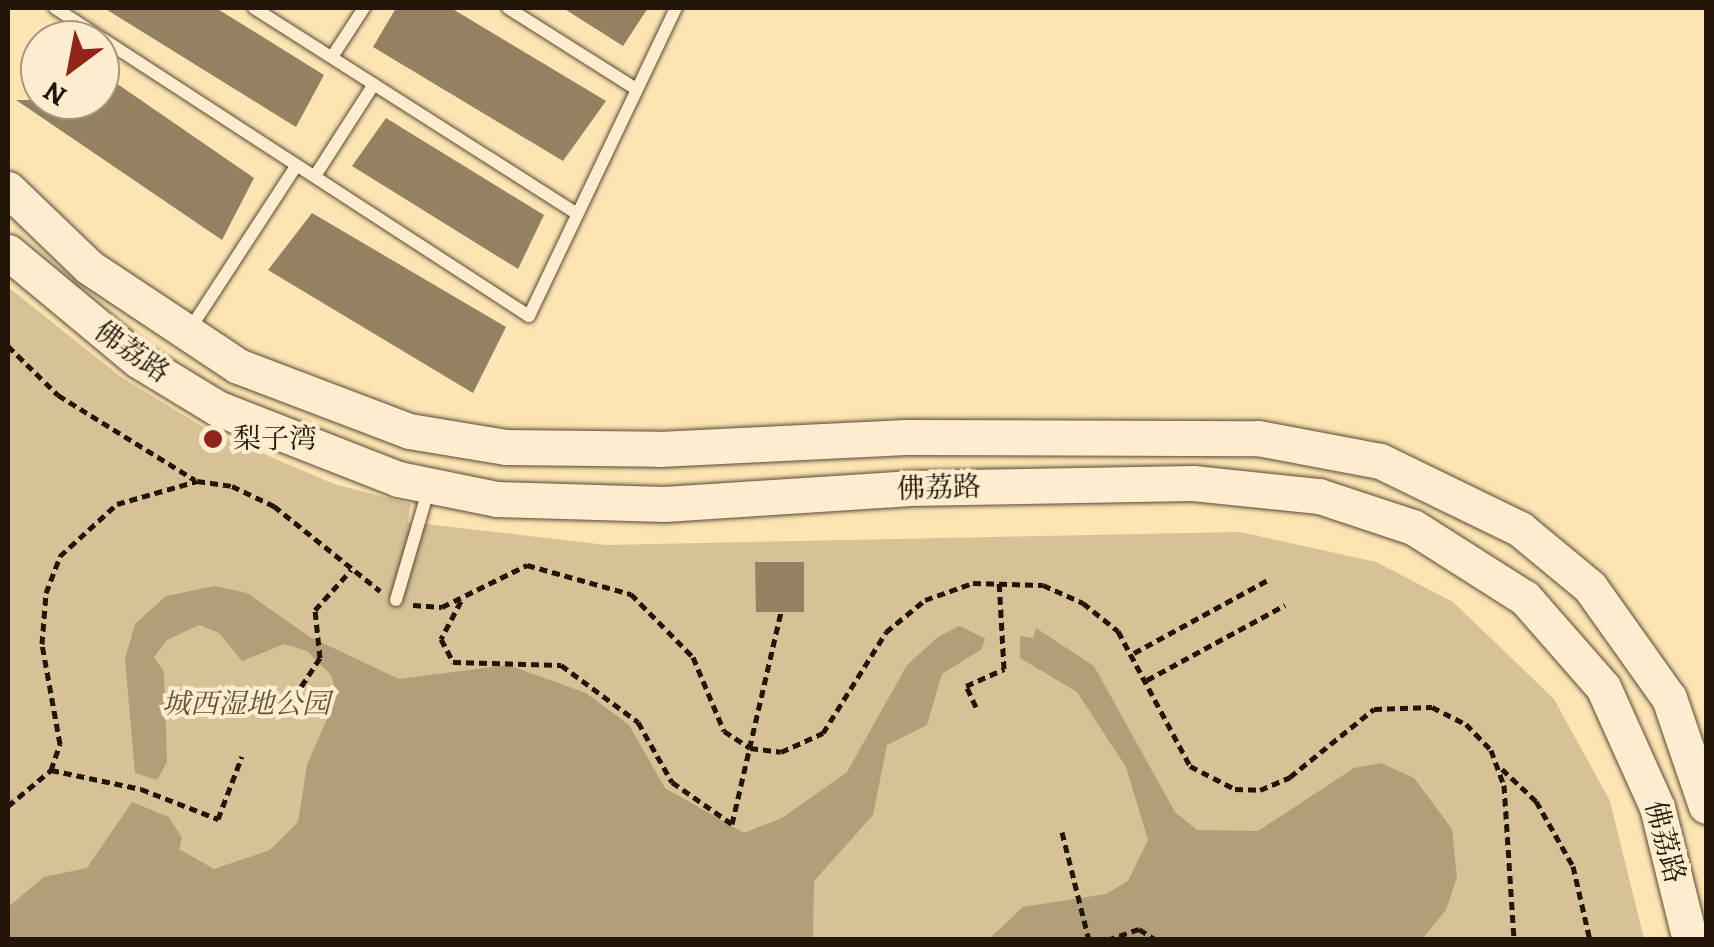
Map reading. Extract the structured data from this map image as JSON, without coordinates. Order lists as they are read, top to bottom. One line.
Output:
{"streets":{"main road":["佛荔路"]},"parks":["城西湿地公园"],"places":["梨子湾"],"north":"bottom left"}
